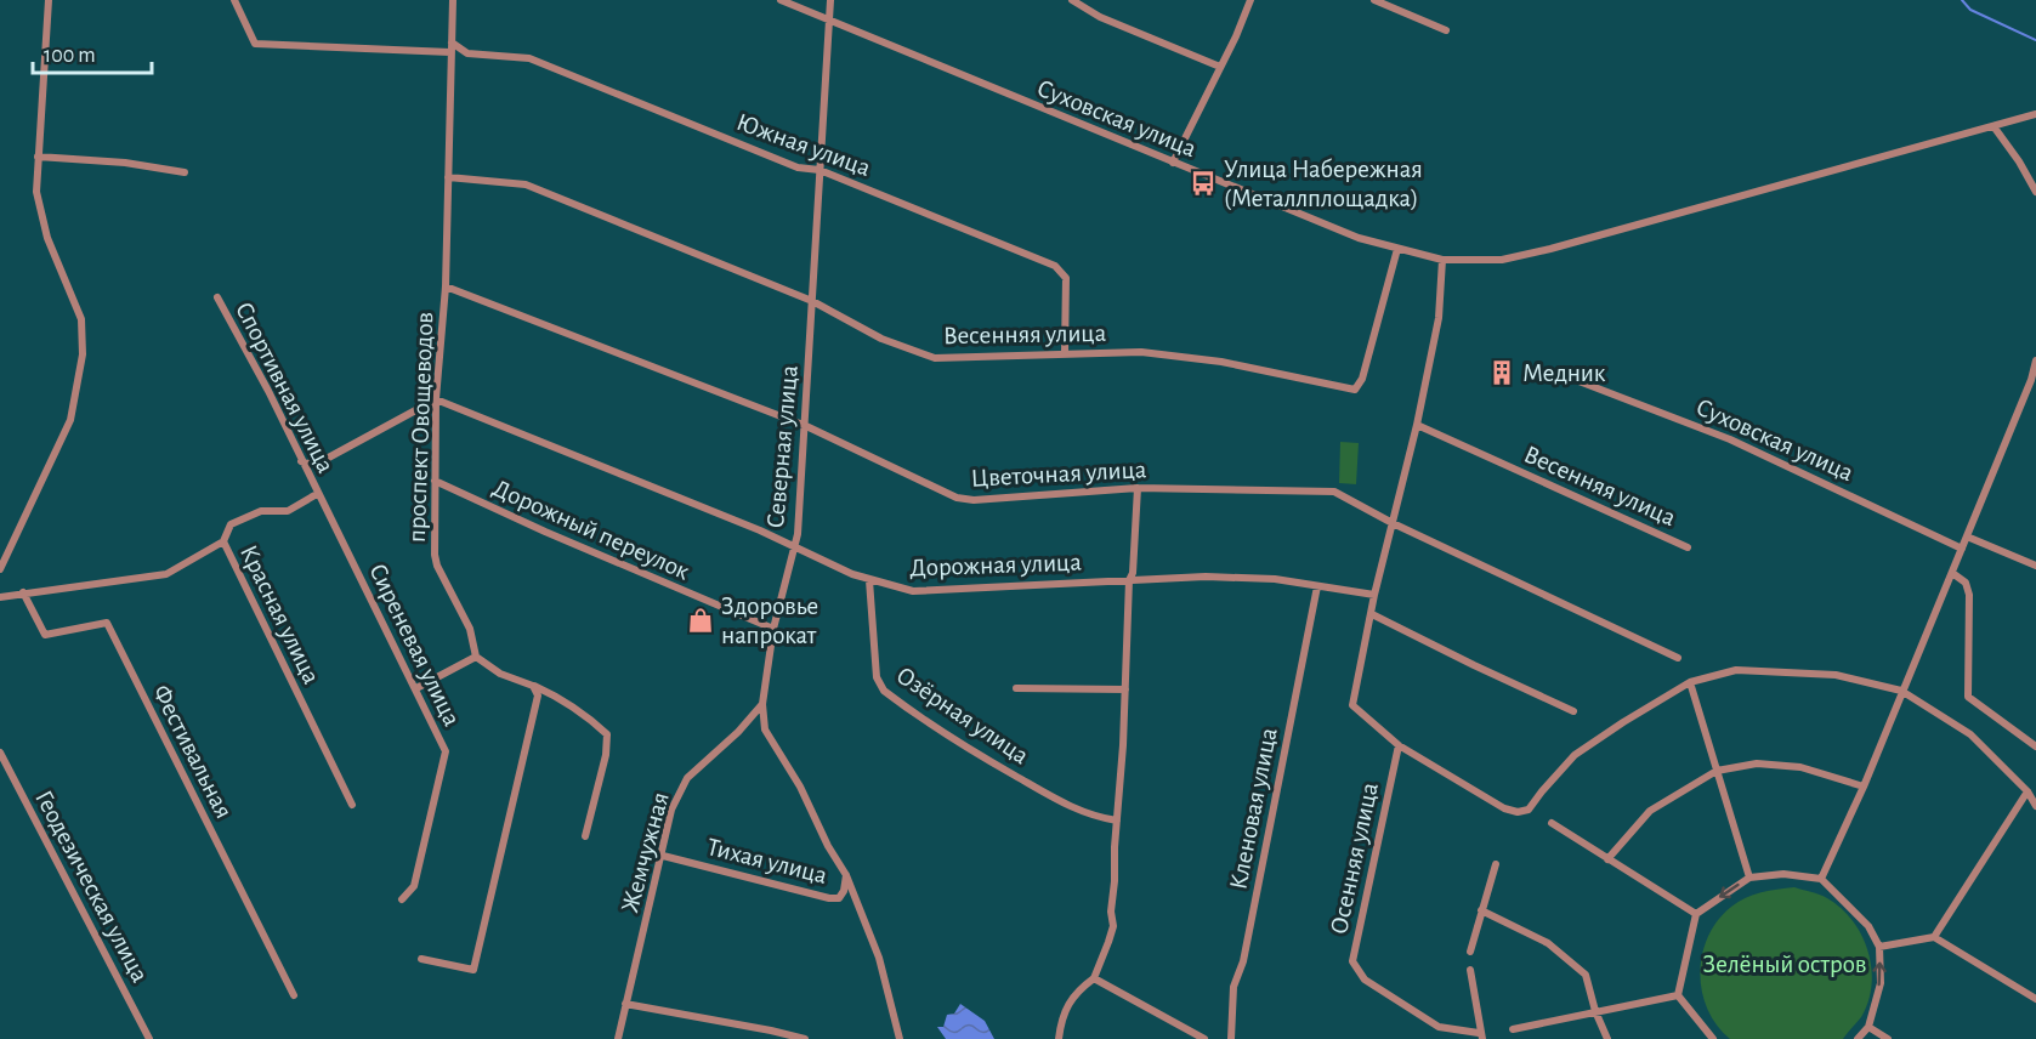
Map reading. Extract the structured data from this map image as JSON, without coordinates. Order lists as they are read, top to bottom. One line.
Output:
{"streets":{"street":["Суховская улица","Южная улица","Весенняя улица","Спортивная улица","проспект Овощеводов","Северная улица","Цветочная улица","Дорожный переулок","Дорожная улица","Красная улица","Сиреневая улица","Озёрная улица","Фестивальная","Кленовая улица","Жемчужная","Осенняя улица","Тихая улица","Геодезическая улица"]},"crossings":[["Суховская улица","Весенняя улица"],["Суховская улица","Северная улица"],["Южная улица","Весенняя улица"],["Южная улица","проспект Овощеводов"],["Южная улица","Северная улица"],["Весенняя улица","проспект Овощеводов"],["Весенняя улица","Северная улица"],["Спортивная улица","Красная улица"],["Спортивная улица","Сиреневая улица"],["проспект Овощеводов","Цветочная улица"],["проспект Овощеводов","Дорожный переулок"],["проспект Овощеводов","Дорожная улица"],["Северная улица","Цветочная улица"],["Северная улица","Дорожный переулок"],["Северная улица","Дорожная улица"],["Северная улица","Жемчужная"],["Северная улица","Тихая улица"],["Дорожная улица","Озёрная улица"],["Дорожная улица","Кленовая улица"],["Красная улица","Сиреневая улица"],["Жемчужная","Тихая улица"]],"parks":["Зелёный остров"],"places":{"bus stop":["Улица Набережная (Металлплощадка)"],"building":["Медник"],"shop":["Здоровье напрокат"]},"scale_bar":"100 m"}
